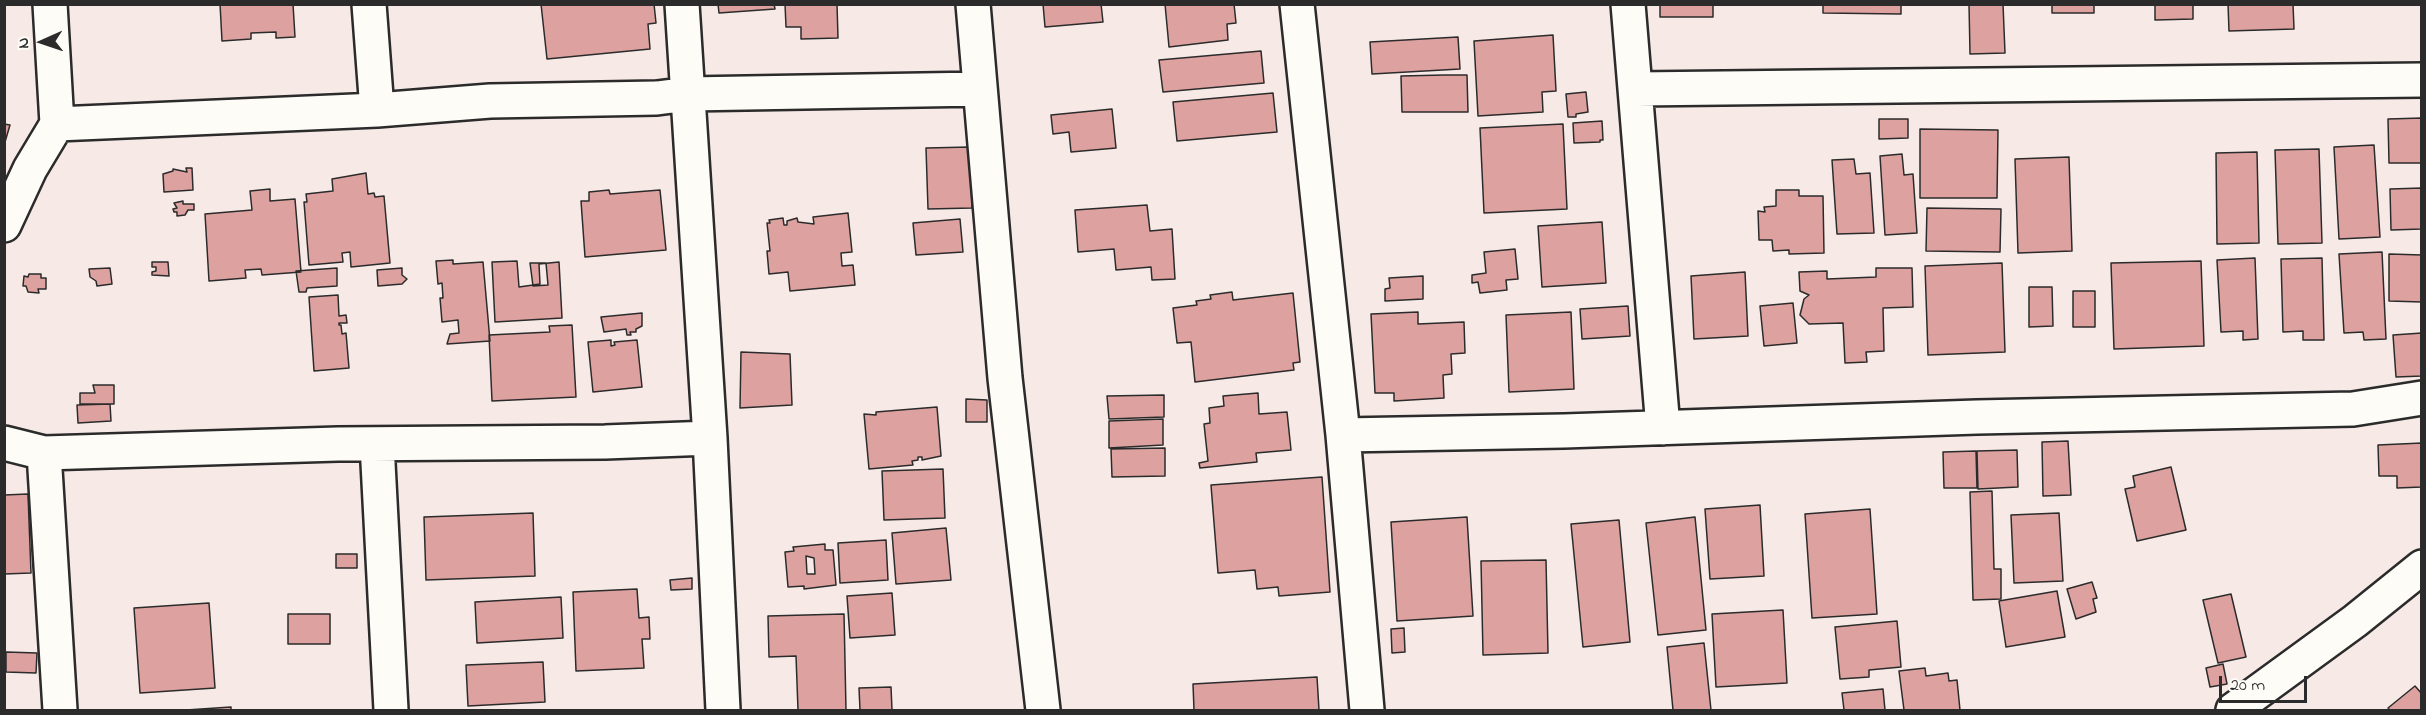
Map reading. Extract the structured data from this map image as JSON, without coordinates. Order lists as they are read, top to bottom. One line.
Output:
{"scale_bar":"20 m","north":"left"}
